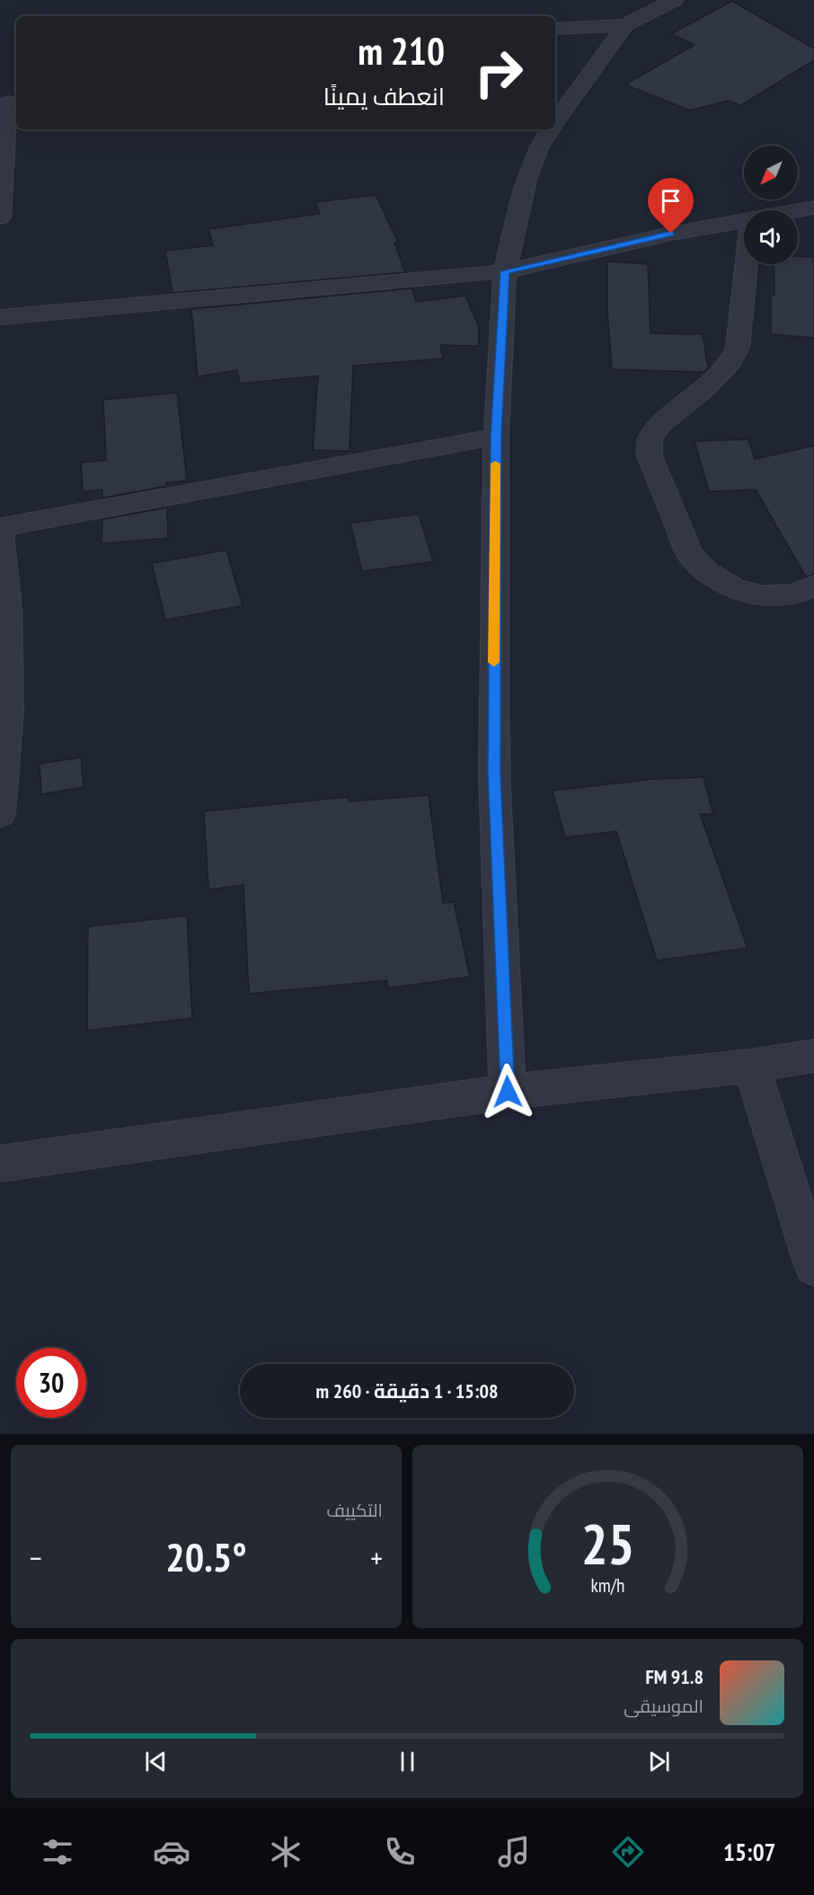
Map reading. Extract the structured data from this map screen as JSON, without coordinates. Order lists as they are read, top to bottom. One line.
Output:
{"north":"bottom left","page":{"turn":["210 m","انعطف يمينًا"],"limit":"30","trip":"15:08 · 1 دقيقة · 260 m","tile":"التكييف","heat":["−","20.5°","+"],"song":["91.8 FM","الموسيقى"],"tabs":"15:07","gauge":["25","km/h"]}}
